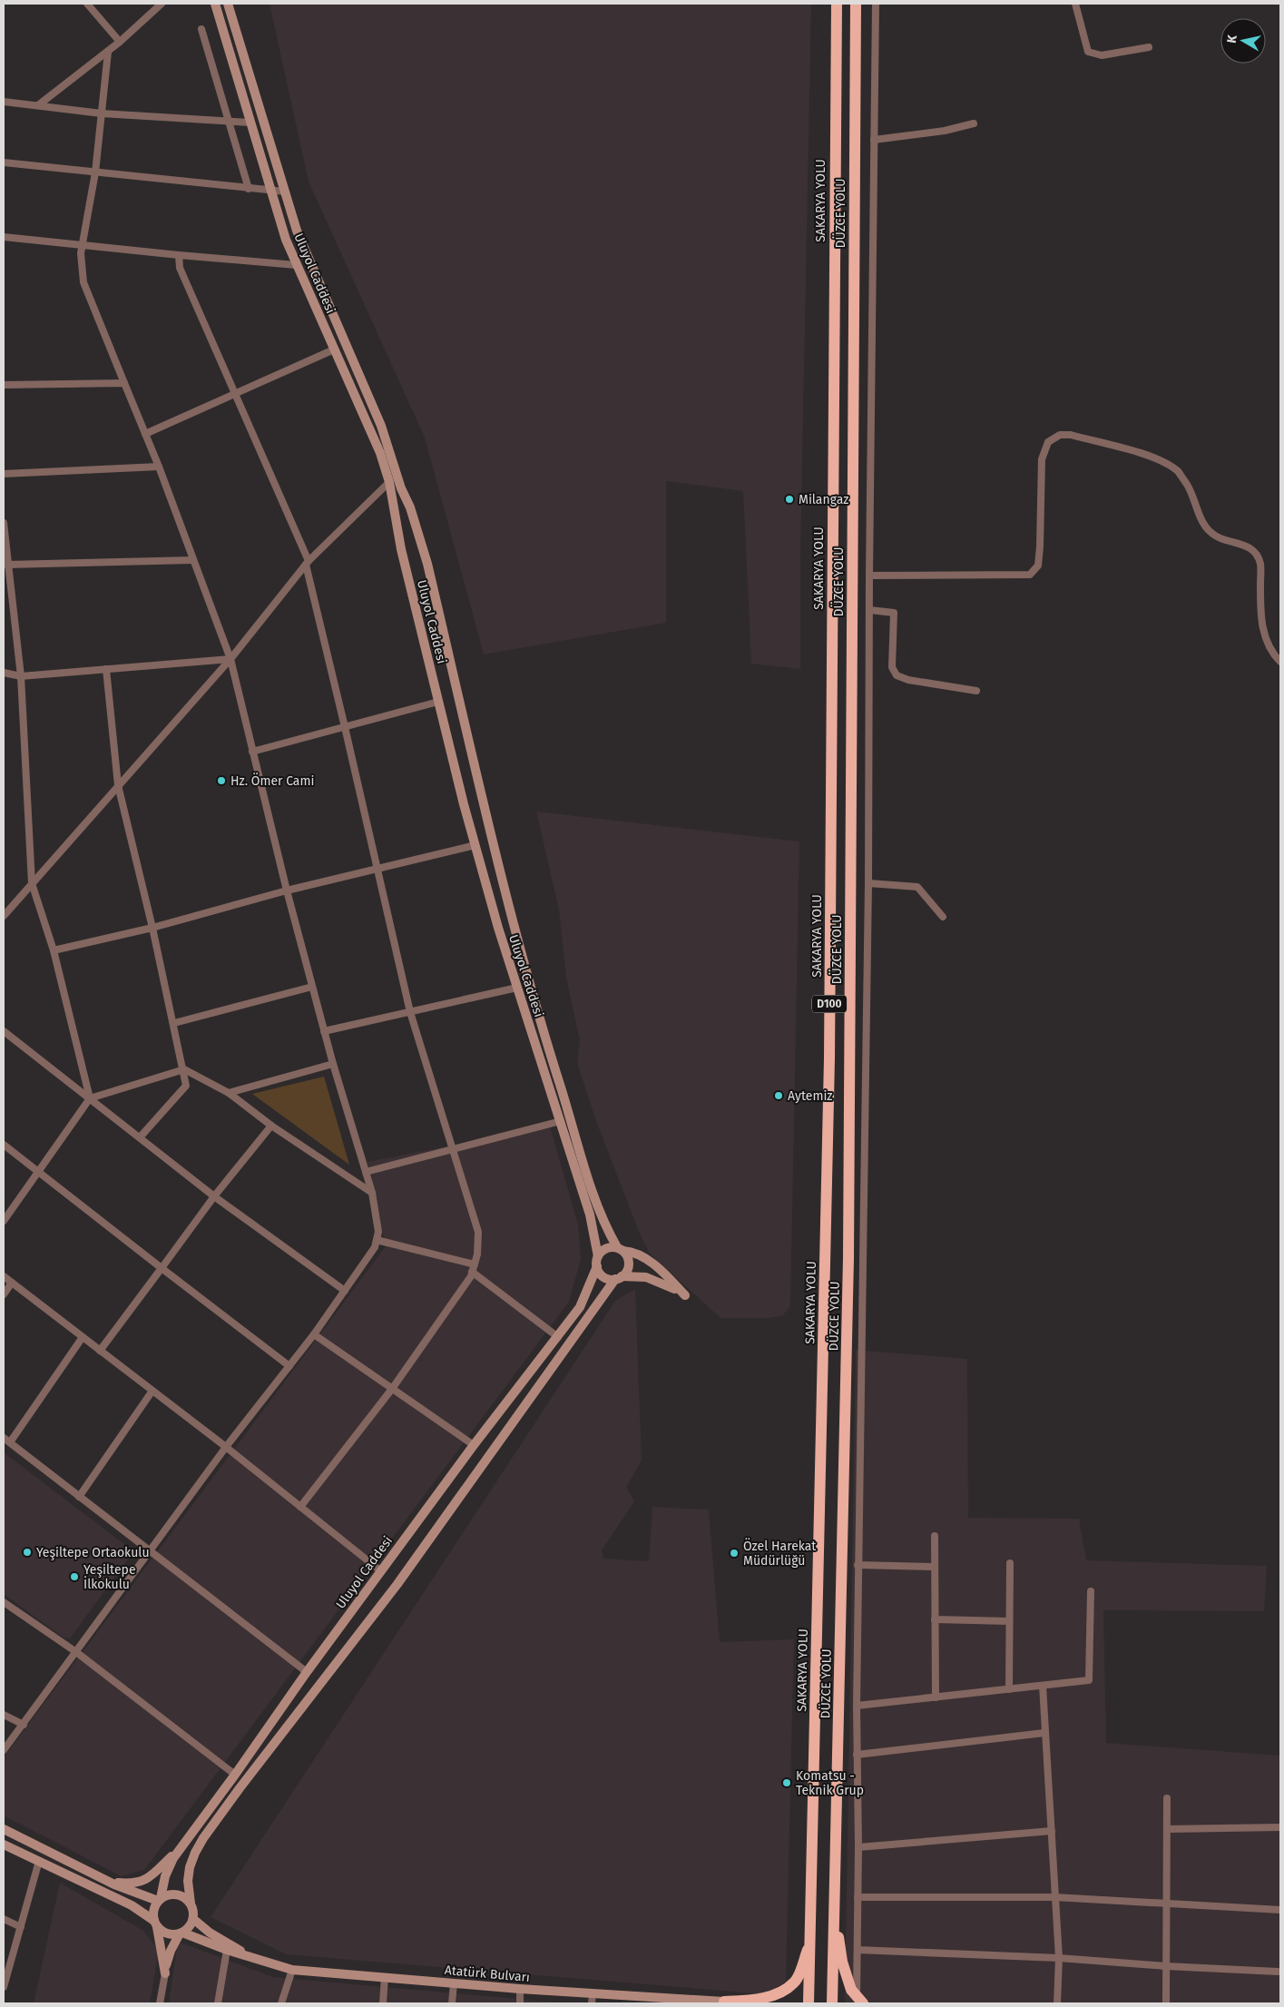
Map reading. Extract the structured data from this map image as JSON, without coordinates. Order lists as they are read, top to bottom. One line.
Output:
{"streets":{"highway":["SAKARYA YOLU","DÜZCE YOLU","D100"],"main road":["Uluyol Caddesi","Atatürk Bulvarı"]},"places":["Milangaz","Hz. Ömer Cami","Aytemiz","Yeşiltepe Ortaokulu","Özel Harekat Müdürlüğü","Yeşiltepe İlkokulu","Komatsu - Teknik Grup"],"north":"left"}
